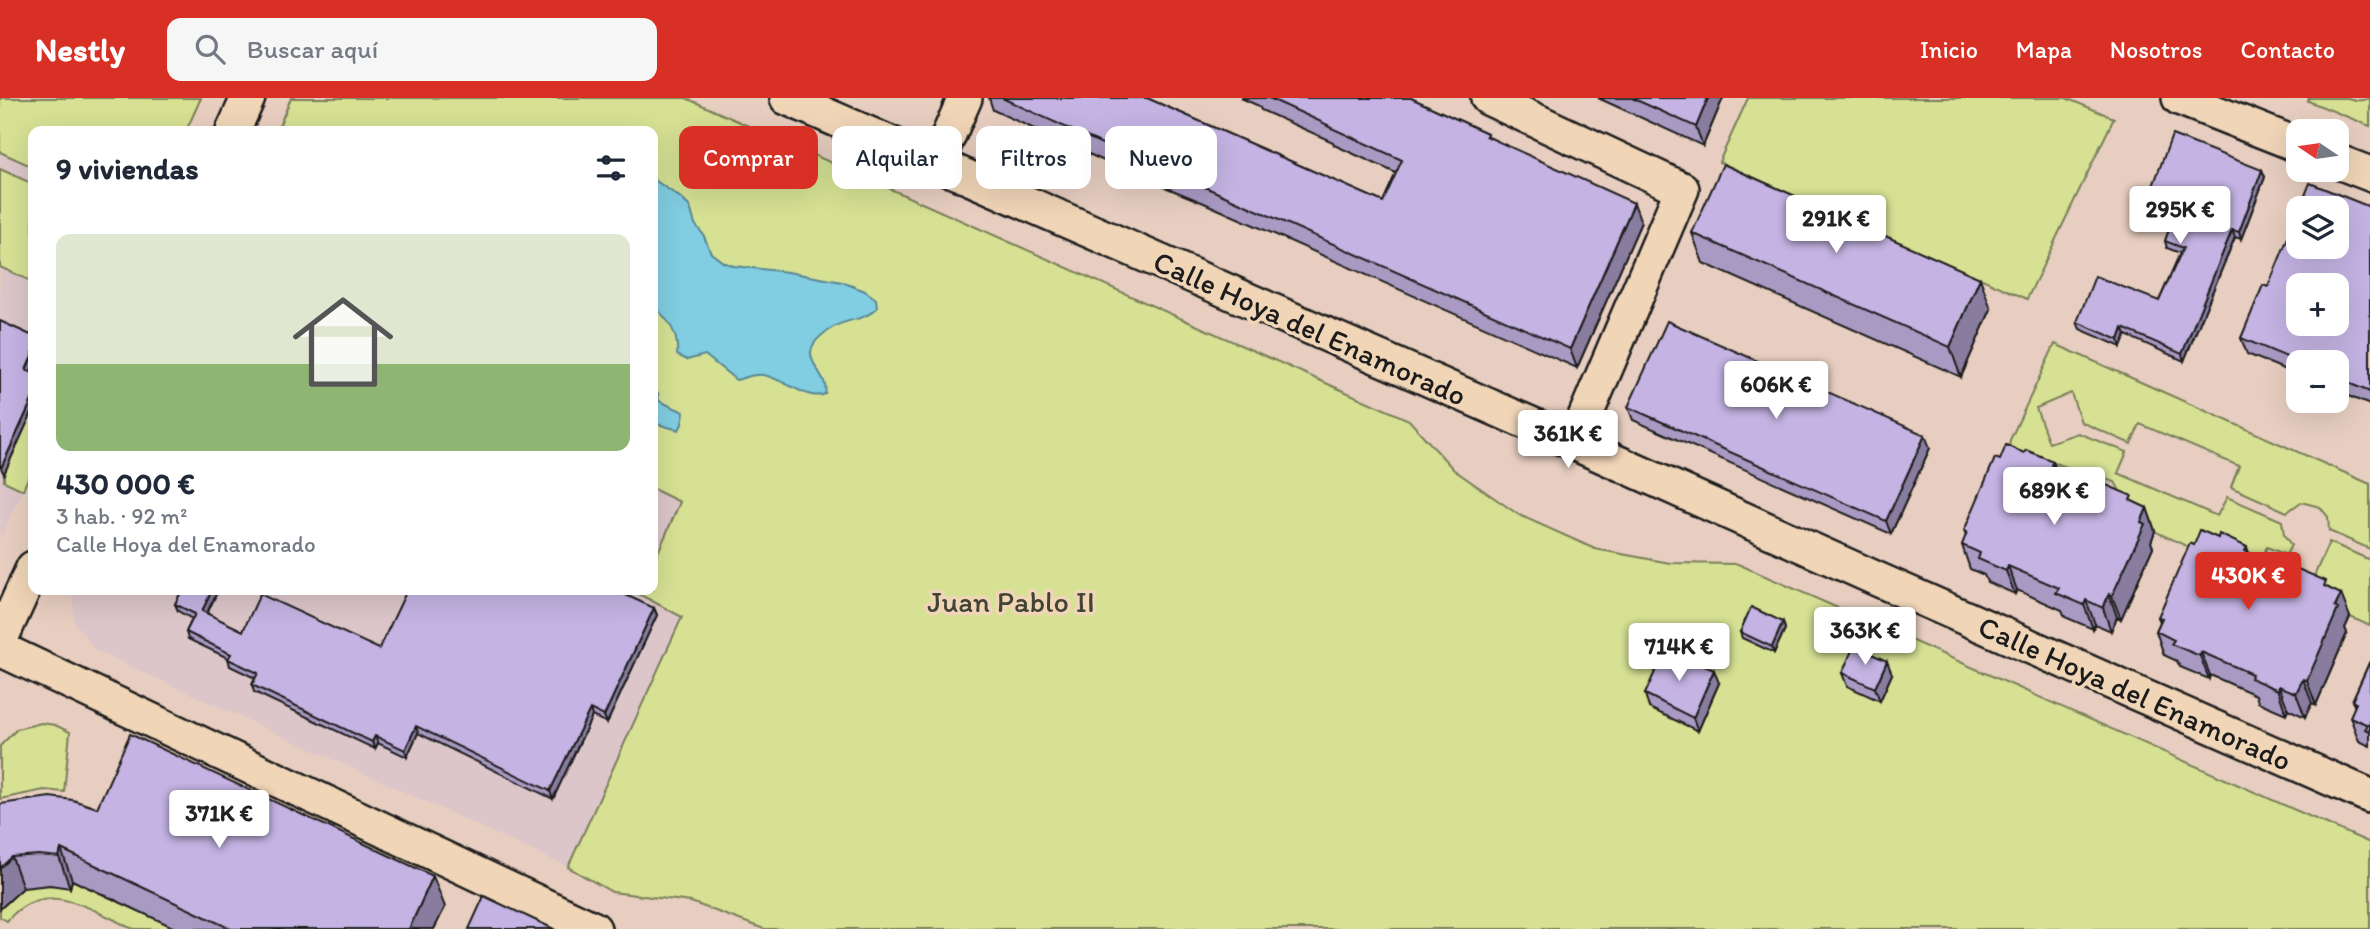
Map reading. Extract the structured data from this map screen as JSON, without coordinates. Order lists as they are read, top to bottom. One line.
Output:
{"streets":{"street":["Calle Hoya del Enamorado"]},"parks":["Juan Pablo II"],"north":"left","page":{"header":"Nestly","search":"Buscar aquí","nav":["Inicio","Mapa","Nosotros","Contacto"],"map_buttons":["+","−"],"chip":["Comprar","Alquilar","Filtros","Nuevo"],"heading":"9 viviendas","price":["295K €","291K €","606K €","361K €","689K €","430K €","363K €","714K €","371K €"],"list":[{"name":"430 000 €","note":"3 hab. · 92 m² · Calle Hoya del Enamorado"}]}}
